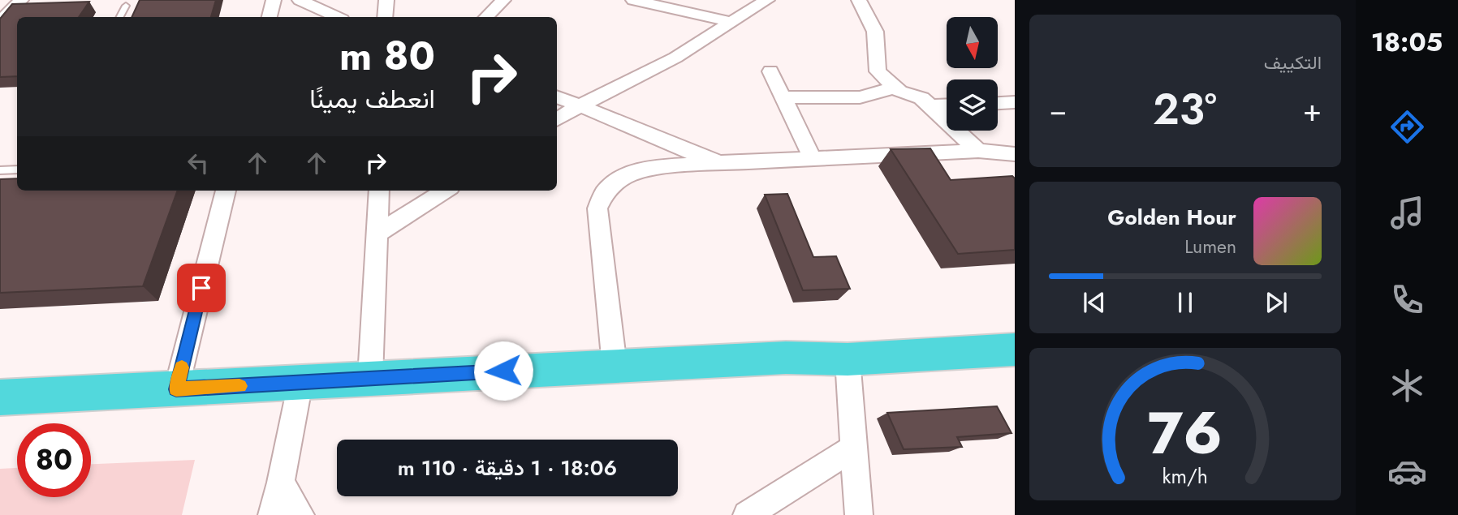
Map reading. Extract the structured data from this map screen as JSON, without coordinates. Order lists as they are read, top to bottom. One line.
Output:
{"north":"bottom","page":{"tabs":"18:05","tile":"التكييف","turn":["80 m","انعطف يمينًا"],"heat":["−","23°","+"],"song":["Golden Hour","Lumen"],"limit":"80","trip":"18:06 · 1 دقيقة · 110 m","gauge":["76","km/h"]}}
